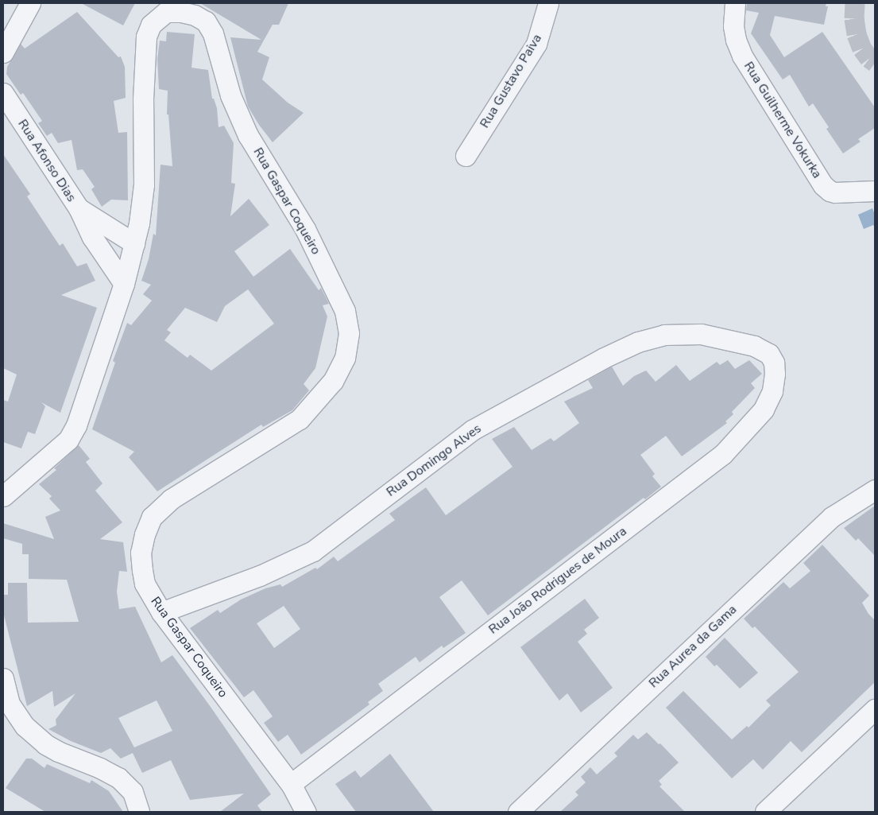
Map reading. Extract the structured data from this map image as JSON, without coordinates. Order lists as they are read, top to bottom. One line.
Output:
{"streets":{"street":["Rua Gustavo Paiva","Rua Guilherme Vokurka","Rua Afonso Dias","Rua Gaspar Coqueiro","Rua Domingo Alves","Rua João Rodrigues de Moura","Rua Aurea da Gama"]},"crossings":[["Rua Afonso Dias","Rua Gaspar Coqueiro"],["Rua Gaspar Coqueiro","Rua Domingo Alves"],["Rua Gaspar Coqueiro","Rua João Rodrigues de Moura"],["Rua Domingo Alves","Rua João Rodrigues de Moura"]]}
